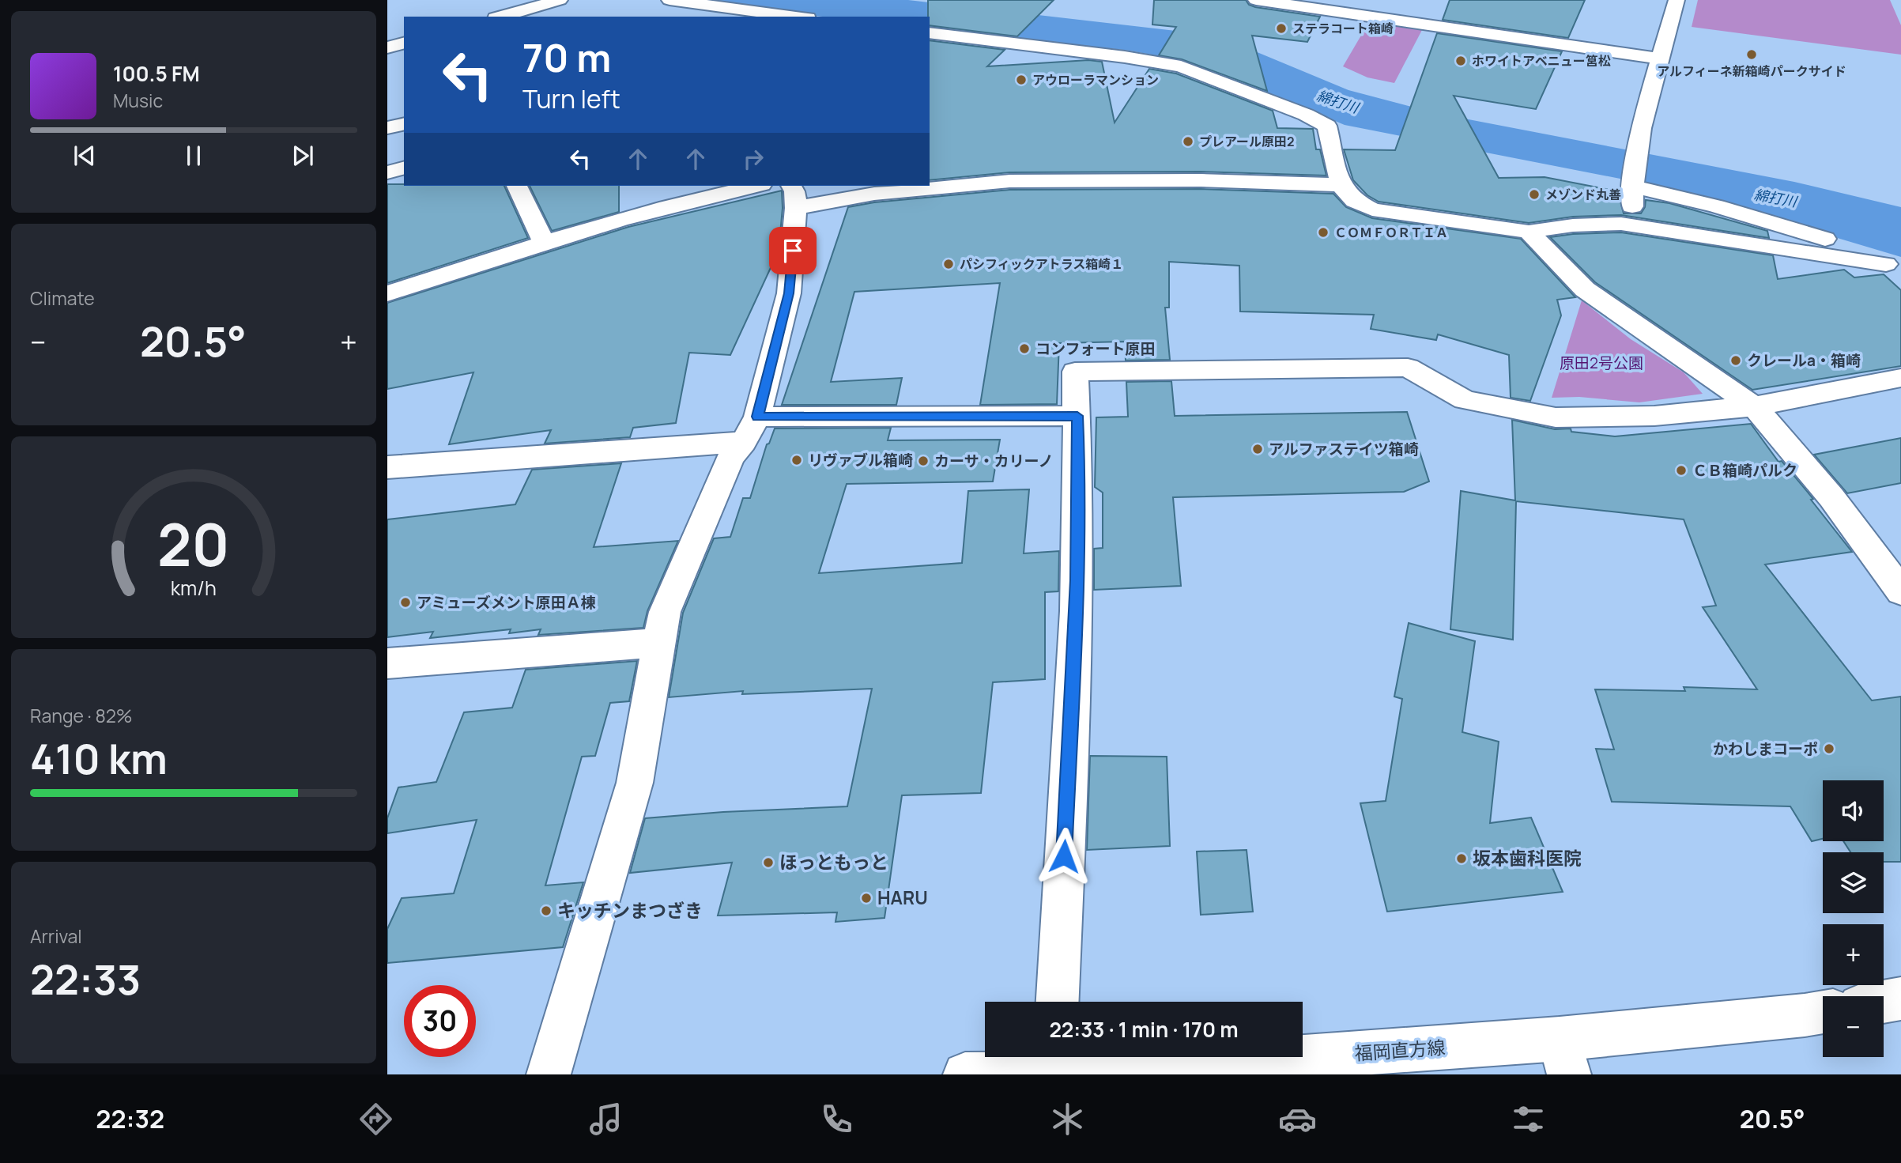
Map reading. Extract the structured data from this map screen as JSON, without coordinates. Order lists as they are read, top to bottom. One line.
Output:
{"streets":{"street":["福岡直方線"]},"water":["綿打川"],"parks":["原田2号公園"],"places":["ステラコート箱崎","アルフィーネ新箱崎パークサイド","ホワイトアベニュー筥松","アウローラマンション","プレアール原田2","メゾンド丸善","ＣＯＭＦＯＲＴＩＡ","パシフィックアトラス箱崎１","コンフォート原田","クレールa・箱崎","アルファステイツ箱崎","リヴァブル箱崎","カーサ・カリーノ","ＣＢ箱崎パルク","アミューズメント原田Ａ棟","かわしまコーポ","坂本歯科医院","ほっともっと","HARU","キッチンまつざき"],"page":{"turn":["70 m","Turn left"],"song":["100.5 FM","Music"],"tile":["Climate",["Range · 82%","410 km"],["Arrival","22:33"]],"heat":["−","20.5°","+"],"map_buttons":["+","−"],"limit":"30","trip":"22:33 · 1 min · 170 m","tabs":["22:32","20.5°"],"gauge":["20","km/h"]}}
